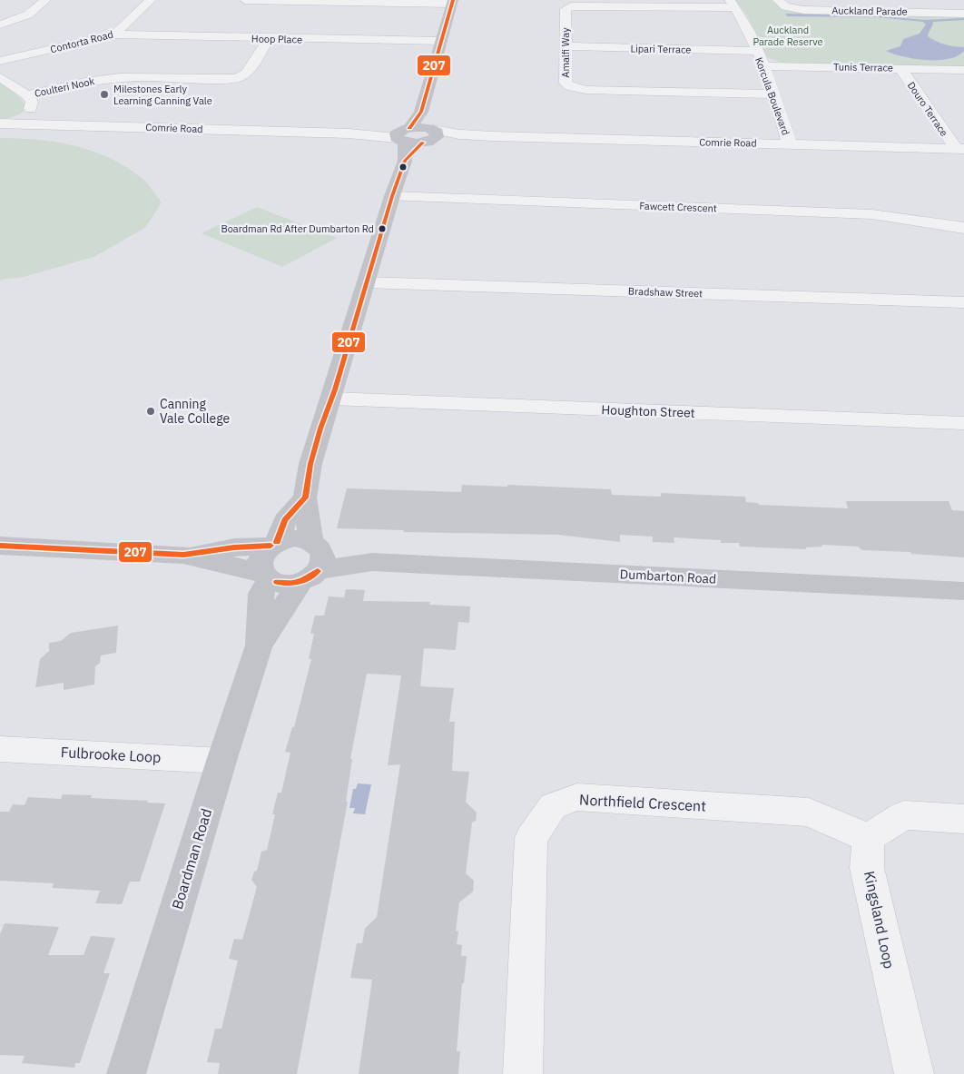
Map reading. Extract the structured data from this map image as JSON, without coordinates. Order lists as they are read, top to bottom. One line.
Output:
{"streets":{"street":["Auckland Parade","Hoop Place","Contorta Road","Lipari Terrace","Amalfi Way","Tunis Terrace","Coulteri Nook","Korcula Boulevard","Douro Terrace","Comrie Road","Fawcett Crescent","Bradshaw Street","Houghton Street","Dumbarton Road","Fulbrooke Loop","Northfield Crescent","Boardman Road","Kingsland Loop"]},"crossings":[["Hoop Place","Contorta Road"],["Hoop Place","Coulteri Nook"],["Lipari Terrace","Amalfi Way"],["Lipari Terrace","Korcula Boulevard"],["Amalfi Way","Korcula Boulevard"],["Tunis Terrace","Korcula Boulevard"],["Tunis Terrace","Douro Terrace"],["Korcula Boulevard","Comrie Road"],["Douro Terrace","Comrie Road"],["Dumbarton Road","Boardman Road"],["Fulbrooke Loop","Boardman Road"],["Northfield Crescent","Kingsland Loop"]],"parks":["Auckland Parade Reserve"],"places":["Milestones Early Learning Canning Vale","Boardman Rd After Dumbarton Rd","Canning Vale College"],"lines":["transit line 207"]}
